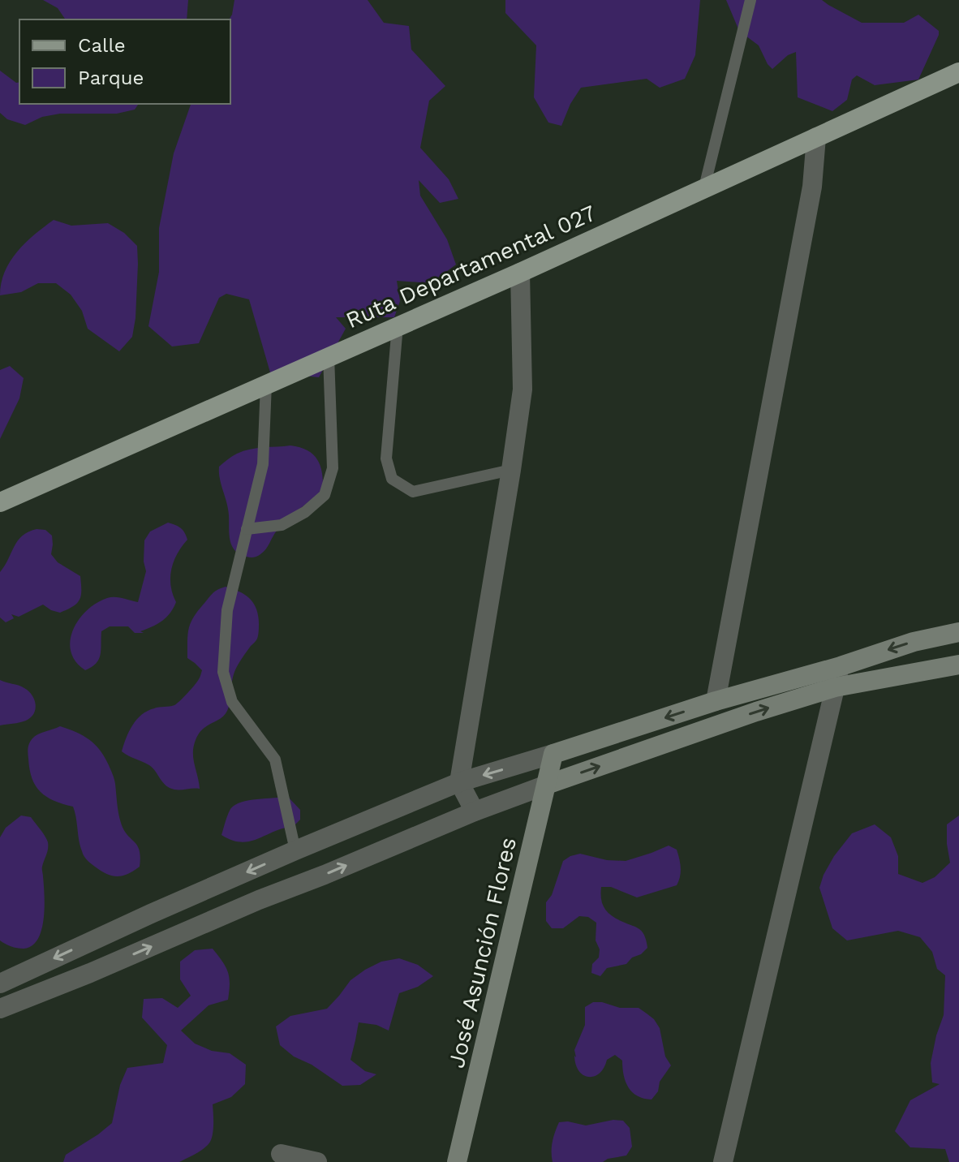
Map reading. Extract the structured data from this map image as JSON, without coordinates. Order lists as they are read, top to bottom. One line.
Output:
{"streets":{"main road":["Ruta Departamental 027"],"street":["José Asunción Flores"]},"legend":["Calle","Parque"]}
